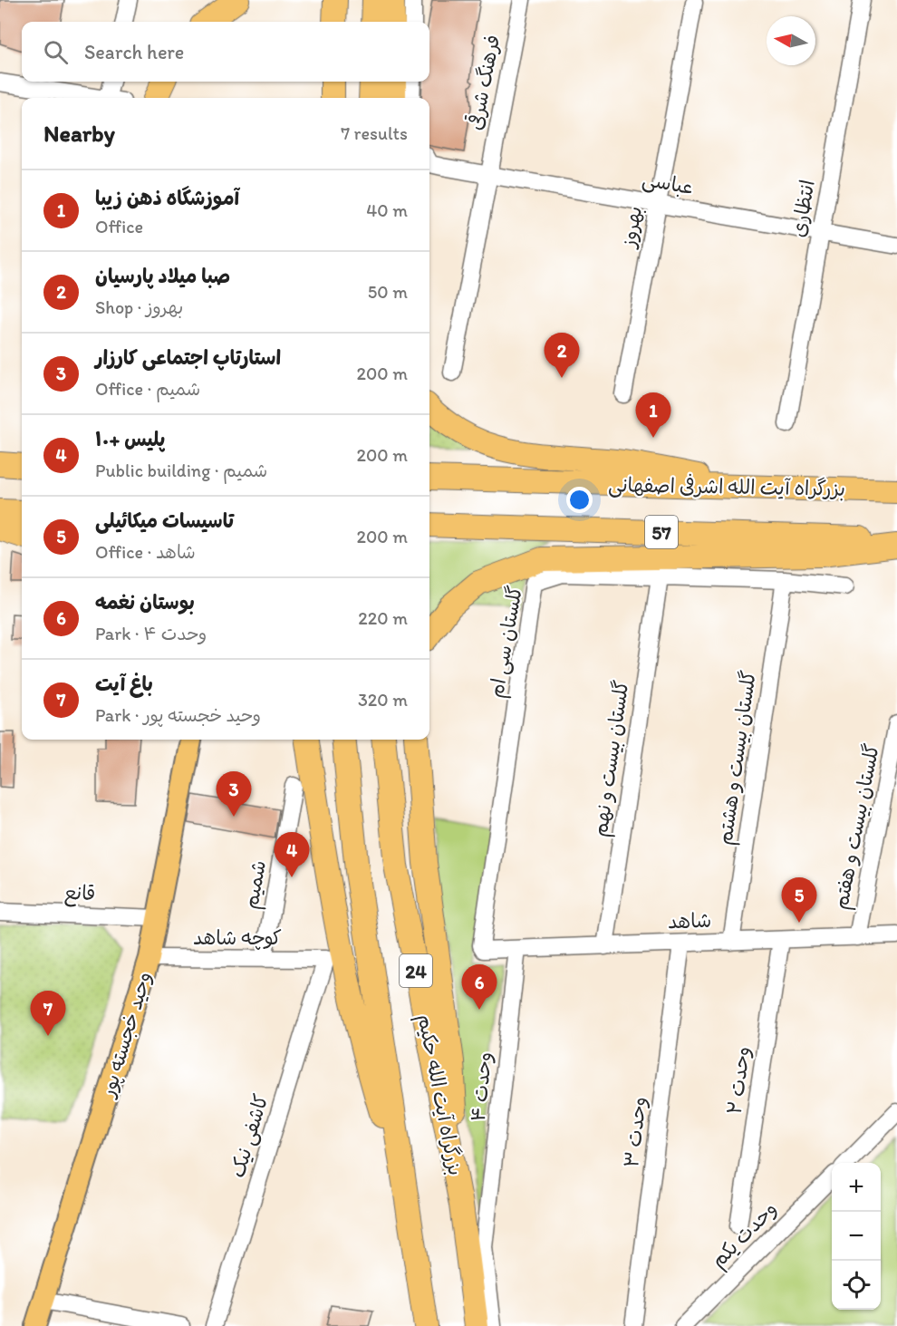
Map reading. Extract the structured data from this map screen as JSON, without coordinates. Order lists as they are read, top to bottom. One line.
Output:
{"streets":{"highway":["بزرگراه آیت الله اشرفی اصفهانی","57","24","بزرگراه آیت الله حکیم"],"main road":["وحید خجسته پور"],"street":["فرهنگ شرقی","عباسی","انتظاری","بهروز","گلستان سی ام","گلستان بیست و هشتم","گلستان بیست و نهم","گلستان بیست و هفتم","شمیم","قانع","شاهد","کوچه شاهد","وحدت ۲","وحدت ۴","وحدت ۳","کاشفی نیک","وحدت یکم"]},"crossings":[["فرهنگ شرقی","عباسی"],["عباسی","انتظاری"],["عباسی","بهروز"],["گلستان سی ام","گلستان بیست و هشتم"],["گلستان سی ام","گلستان بیست و نهم"],["گلستان سی ام","شاهد"],["گلستان بیست و هشتم","شاهد"],["گلستان بیست و نهم","شاهد"],["گلستان بیست و هفتم","شاهد"],["شمیم","کوچه شاهد"],["قانع","وحید خجسته پور"],["شاهد","وحدت ۲"],["شاهد","وحدت ۴"],["شاهد","وحدت ۳"],["کوچه شاهد","وحید خجسته پور"],["کوچه شاهد","کاشفی نیک"]],"north":"left","page":{"search":"Search here","heading":["Nearby","7 results"],"list":[{"mark":"1","name":"آموزشگاه ذهن زیبا","note":"Office","value":"40 m"},{"mark":"2","name":"صبا میلاد پارسیان","note":"Shop · بهروز","value":"50 m"},{"mark":"3","name":"استارتاپ اجتماعی کارزار","note":"Office · شمیم","value":"200 m"},{"mark":"4","name":"پلیس +۱۰","note":"Public building · شمیم","value":"200 m"},{"mark":"5","name":"تاسیسات میکائیلی","note":"Office · شاهد","value":"200 m"},{"mark":"6","name":"بوستان نغمه","note":"Park · وحدت ۴","value":"220 m"},{"mark":"7","name":"باغ آیت","note":"Park · وحید خجسته پور","value":"320 m"}],"pins":["2","1","3","4","5","6","7"],"map_buttons":["+","−"]}}
